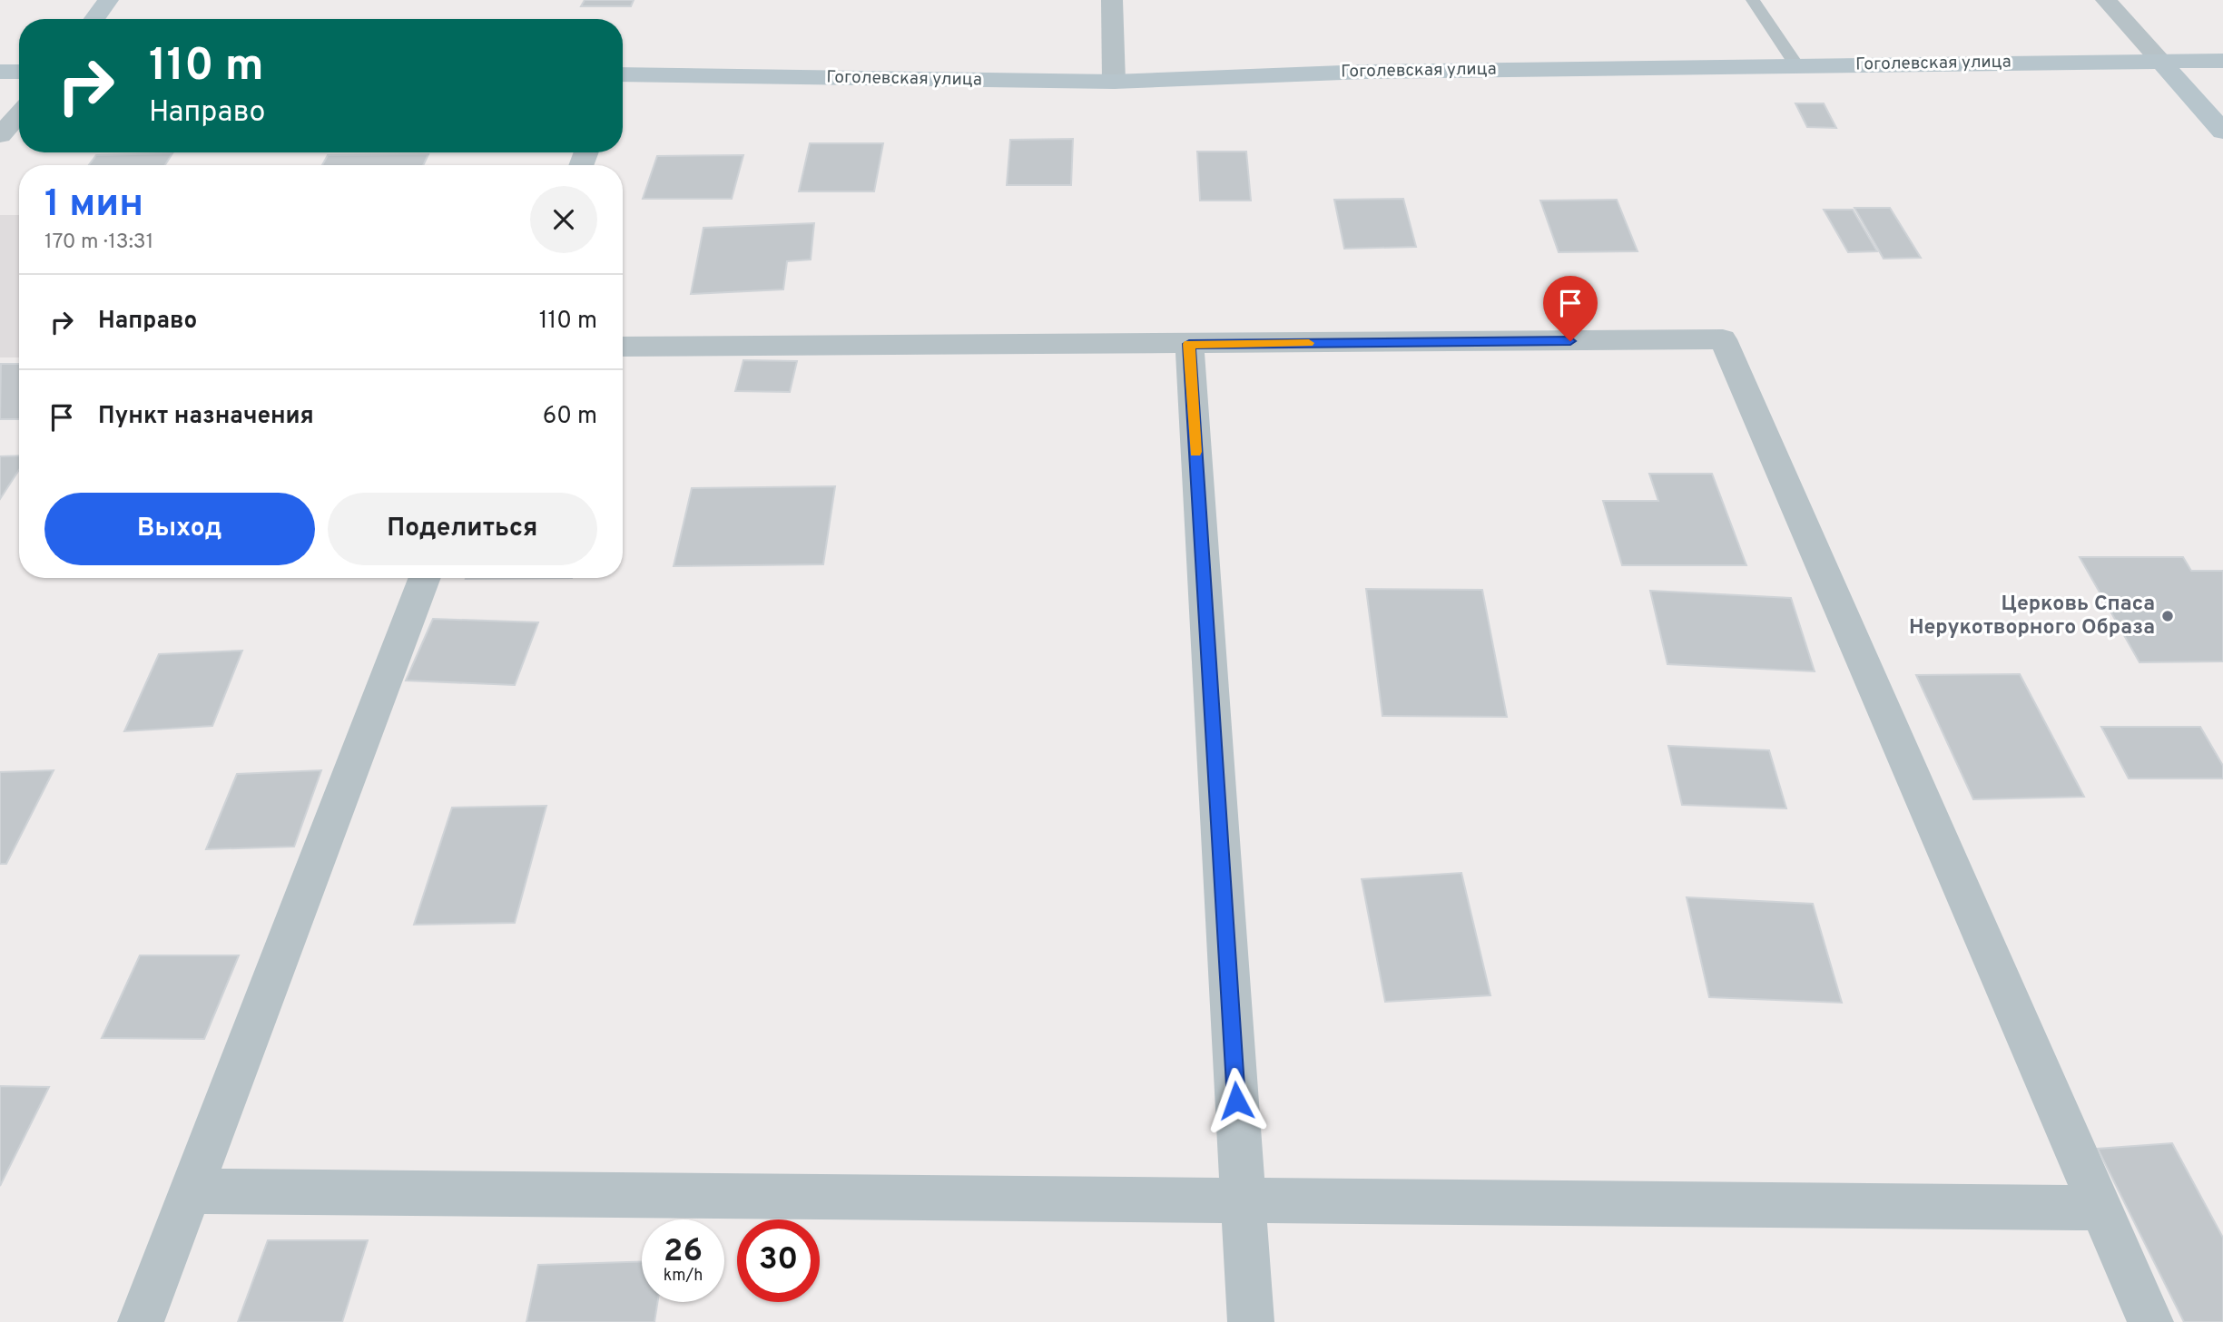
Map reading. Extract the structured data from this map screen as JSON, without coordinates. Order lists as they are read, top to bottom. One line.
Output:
{"streets":{"street":["Гоголевская улица"]},"places":["Церковь Спаса Нерукотворного Образа"],"page":{"turn":["110 m","Направо"],"heading":["1 мин","170 m · 13:31"],"list":[{"name":"Направо","value":"110 m"},{"name":"Пункт назначения","value":"60 m"}],"buttons":["Выход","Поделиться"],"speed":"26 km/h","limit":"30"}}
